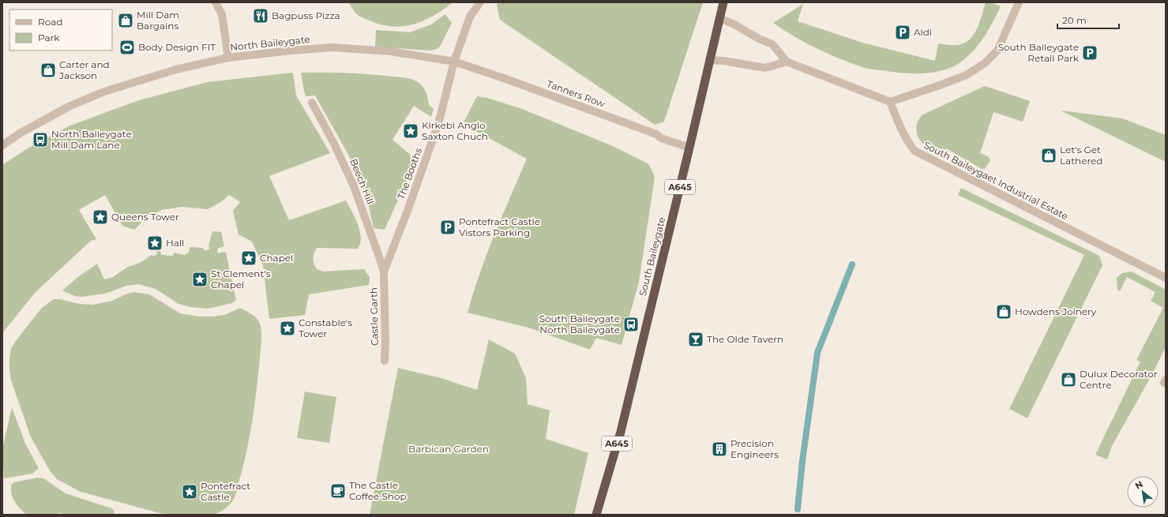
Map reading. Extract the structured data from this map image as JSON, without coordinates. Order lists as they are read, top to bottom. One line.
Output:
{"streets":{"highway":["A645","South Baileygate"],"street":["North Baileygate","Tanners Row","The Booths","South Baileygaet Industrial Estate","Beech Hill","Castle Garth"]},"crossings":[["North Baileygate","Tanners Row"],["North Baileygate","The Booths"],["Tanners Row","The Booths"],["Tanners Row","South Baileygate"],["The Booths","Beech Hill"],["The Booths","Castle Garth"],["Beech Hill","Castle Garth"]],"parks":["Barbican Garden"],"places":{"restaurant":["Bagpuss Pizza"],"shop":["Mill Dam Bargains","Carter and Jackson","Let's Get Lathered","Howdens Joinery","Dulux Decorator Centre"],"parking":["Aldi","South Baileygate Retail Park","Pontefract Castle Vistors Parking"],"sports":["Body Design FIT"],"place":["Kirkebi Anglo Saxton Chuch","Queens Tower","Hall","Chapel","St Clement's Chapel","Constable's Tower","Pontefract Castle"],"bus stop":["North Baileygate Mill Dam Lane","South Baileygate North Baileygate"],"bar":["The Olde Tavern"],"building":["Precision Engineers"],"cafe":["The Castle Coffee Shop"]},"legend":["Road","Park"],"scale_bar":"20 m","north":"top left"}
